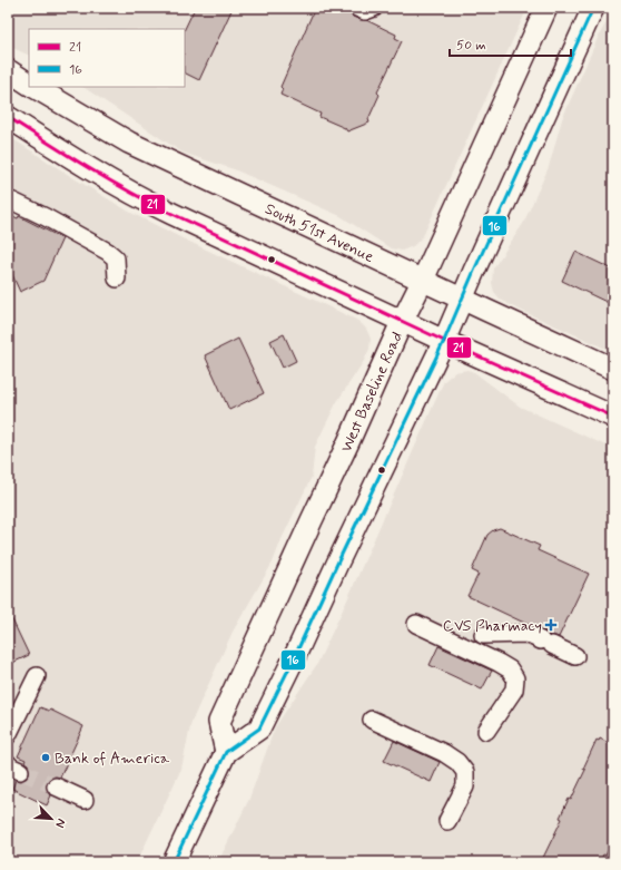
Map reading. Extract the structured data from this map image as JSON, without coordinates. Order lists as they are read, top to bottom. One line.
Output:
{"streets":{"main road":["South 51st Avenue","West Baseline Road"]},"crossings":[["South 51st Avenue","West Baseline Road"]],"places":{"health":["CVS Pharmacy"],"other":["Bank of America"]},"lines":["transit line 16","transit line 21"],"legend":["21","16"],"scale_bar":"50 m","north":"bottom right"}
